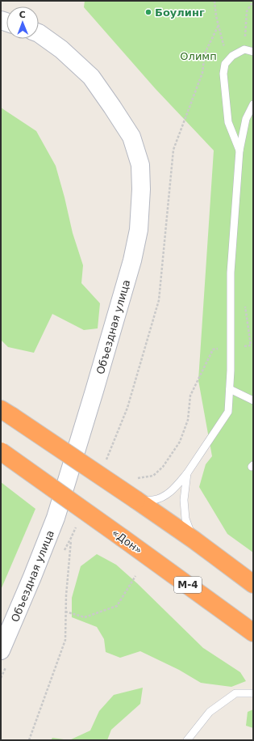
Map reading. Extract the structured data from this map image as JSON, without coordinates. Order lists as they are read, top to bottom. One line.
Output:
{"streets":{"highway":["«Дон»","М-4"],"main road":["Объездная улица"]},"parks":["Олимп"],"places":["Боулинг"],"north":"top"}
